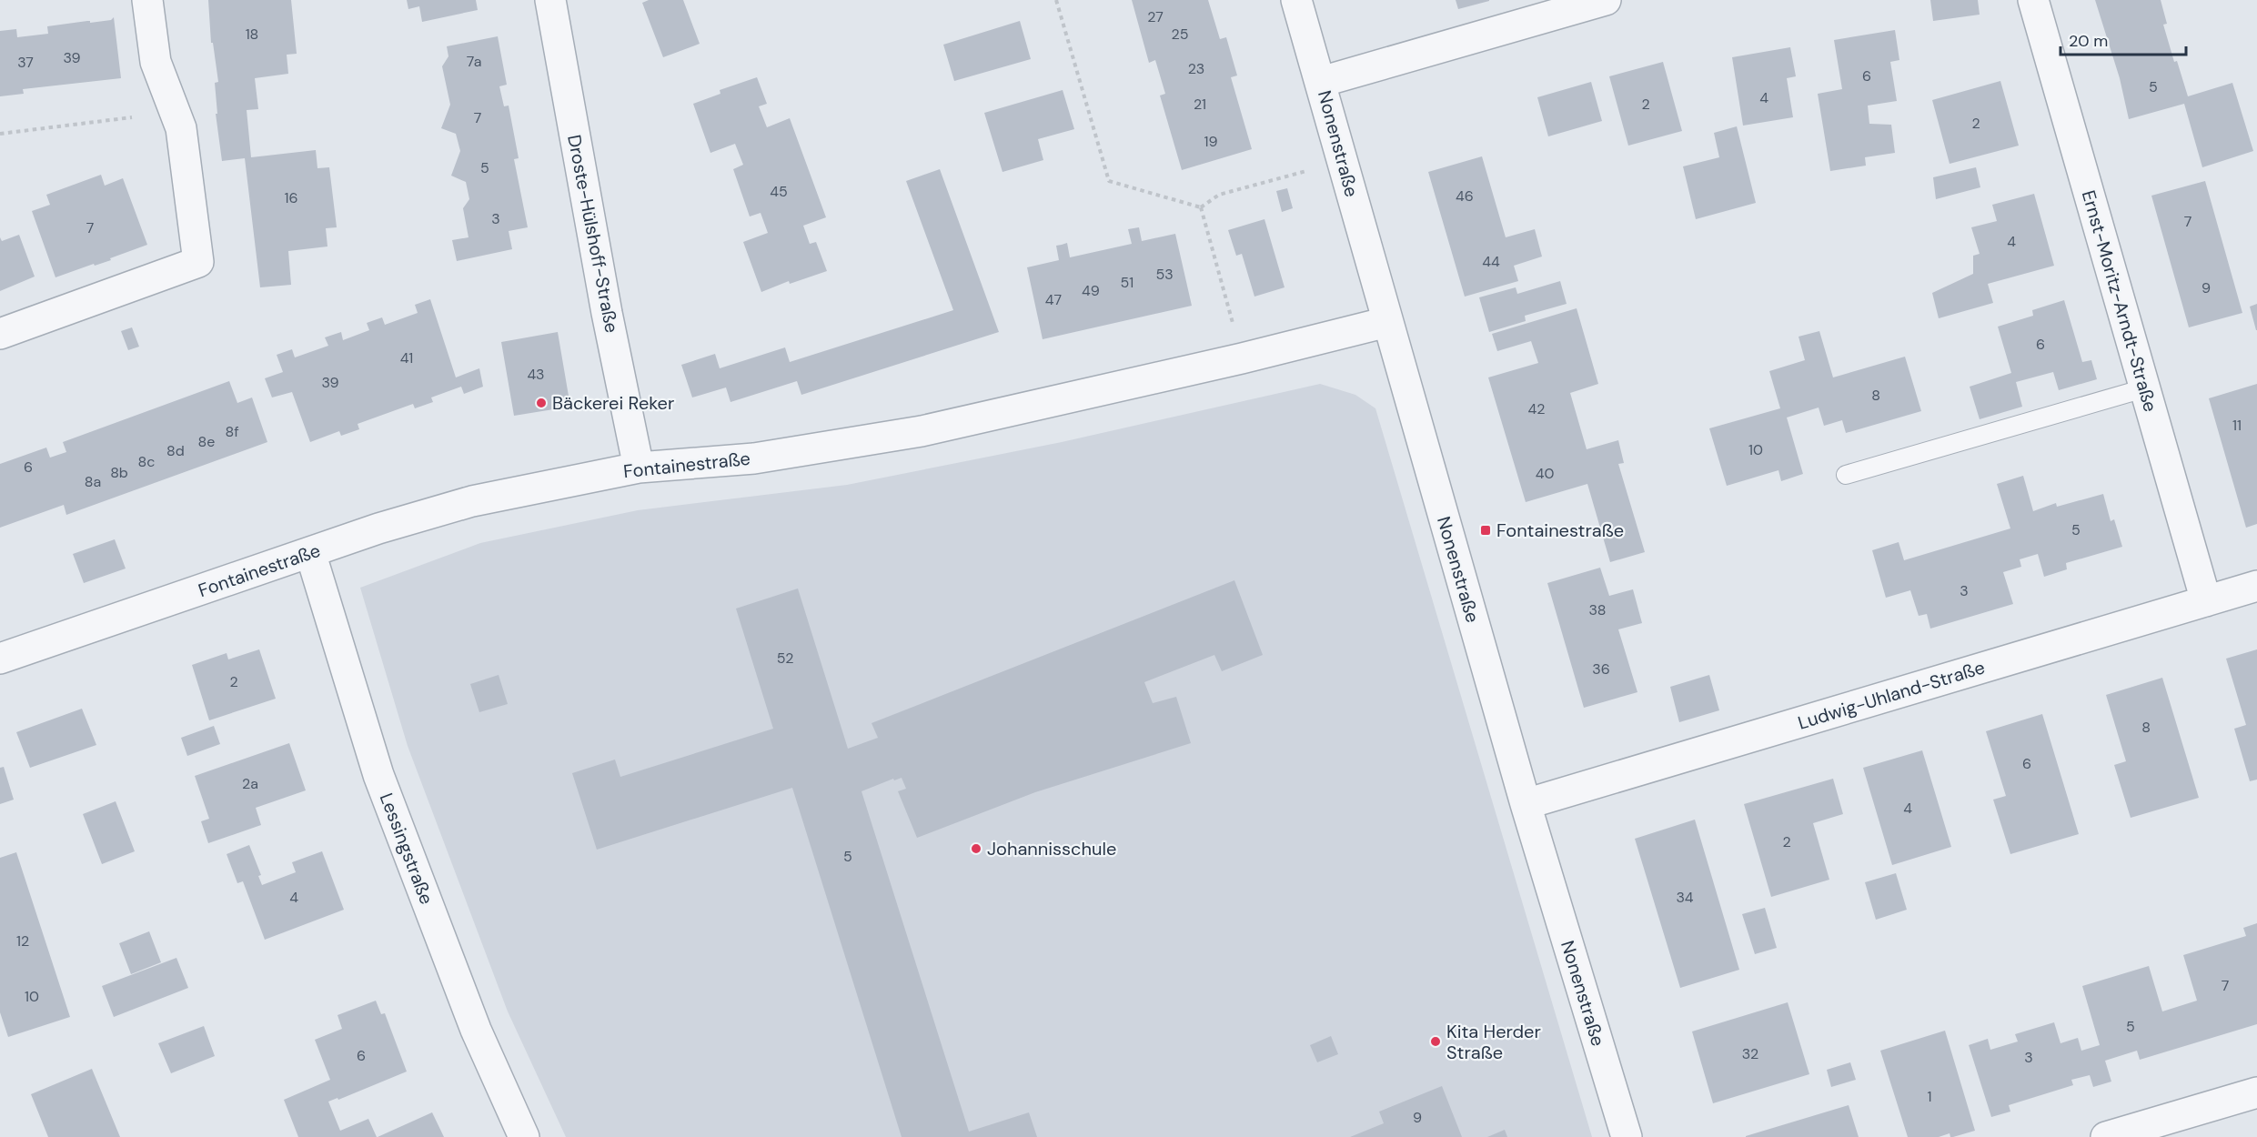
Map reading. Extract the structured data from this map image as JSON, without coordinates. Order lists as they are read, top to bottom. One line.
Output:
{"streets":{"street":["Nonenstraße","Droste-Hülshoff-Straße","Ernst-Moritz-Arndt-Straße","Fontainestraße","Ludwig-Uhland-Straße","Lessingstraße"]},"crossings":[["Nonenstraße","Fontainestraße"],["Nonenstraße","Ludwig-Uhland-Straße"],["Droste-Hülshoff-Straße","Fontainestraße"],["Ernst-Moritz-Arndt-Straße","Ludwig-Uhland-Straße"],["Fontainestraße","Lessingstraße"]],"places":{"other":["Bäckerei Reker","Johannisschule","Kita Herder Straße"],"transit":["Fontainestraße"]},"house_numbers":["27","18","25","39","7a","37","23","6","5","4","21","2","7","2","19","5","45","46","16","3","7","7","4","44","53","51","9","49","47","6","41","43","39","8","42","11","8f","8e","10","8d","8c","6","8b","40","8a","5","3","38","52","36","2","8","6","2a","4","2","5","4","34","12","7","10","5","32","6","3","1","9"],"scale_bar":"20 m"}
